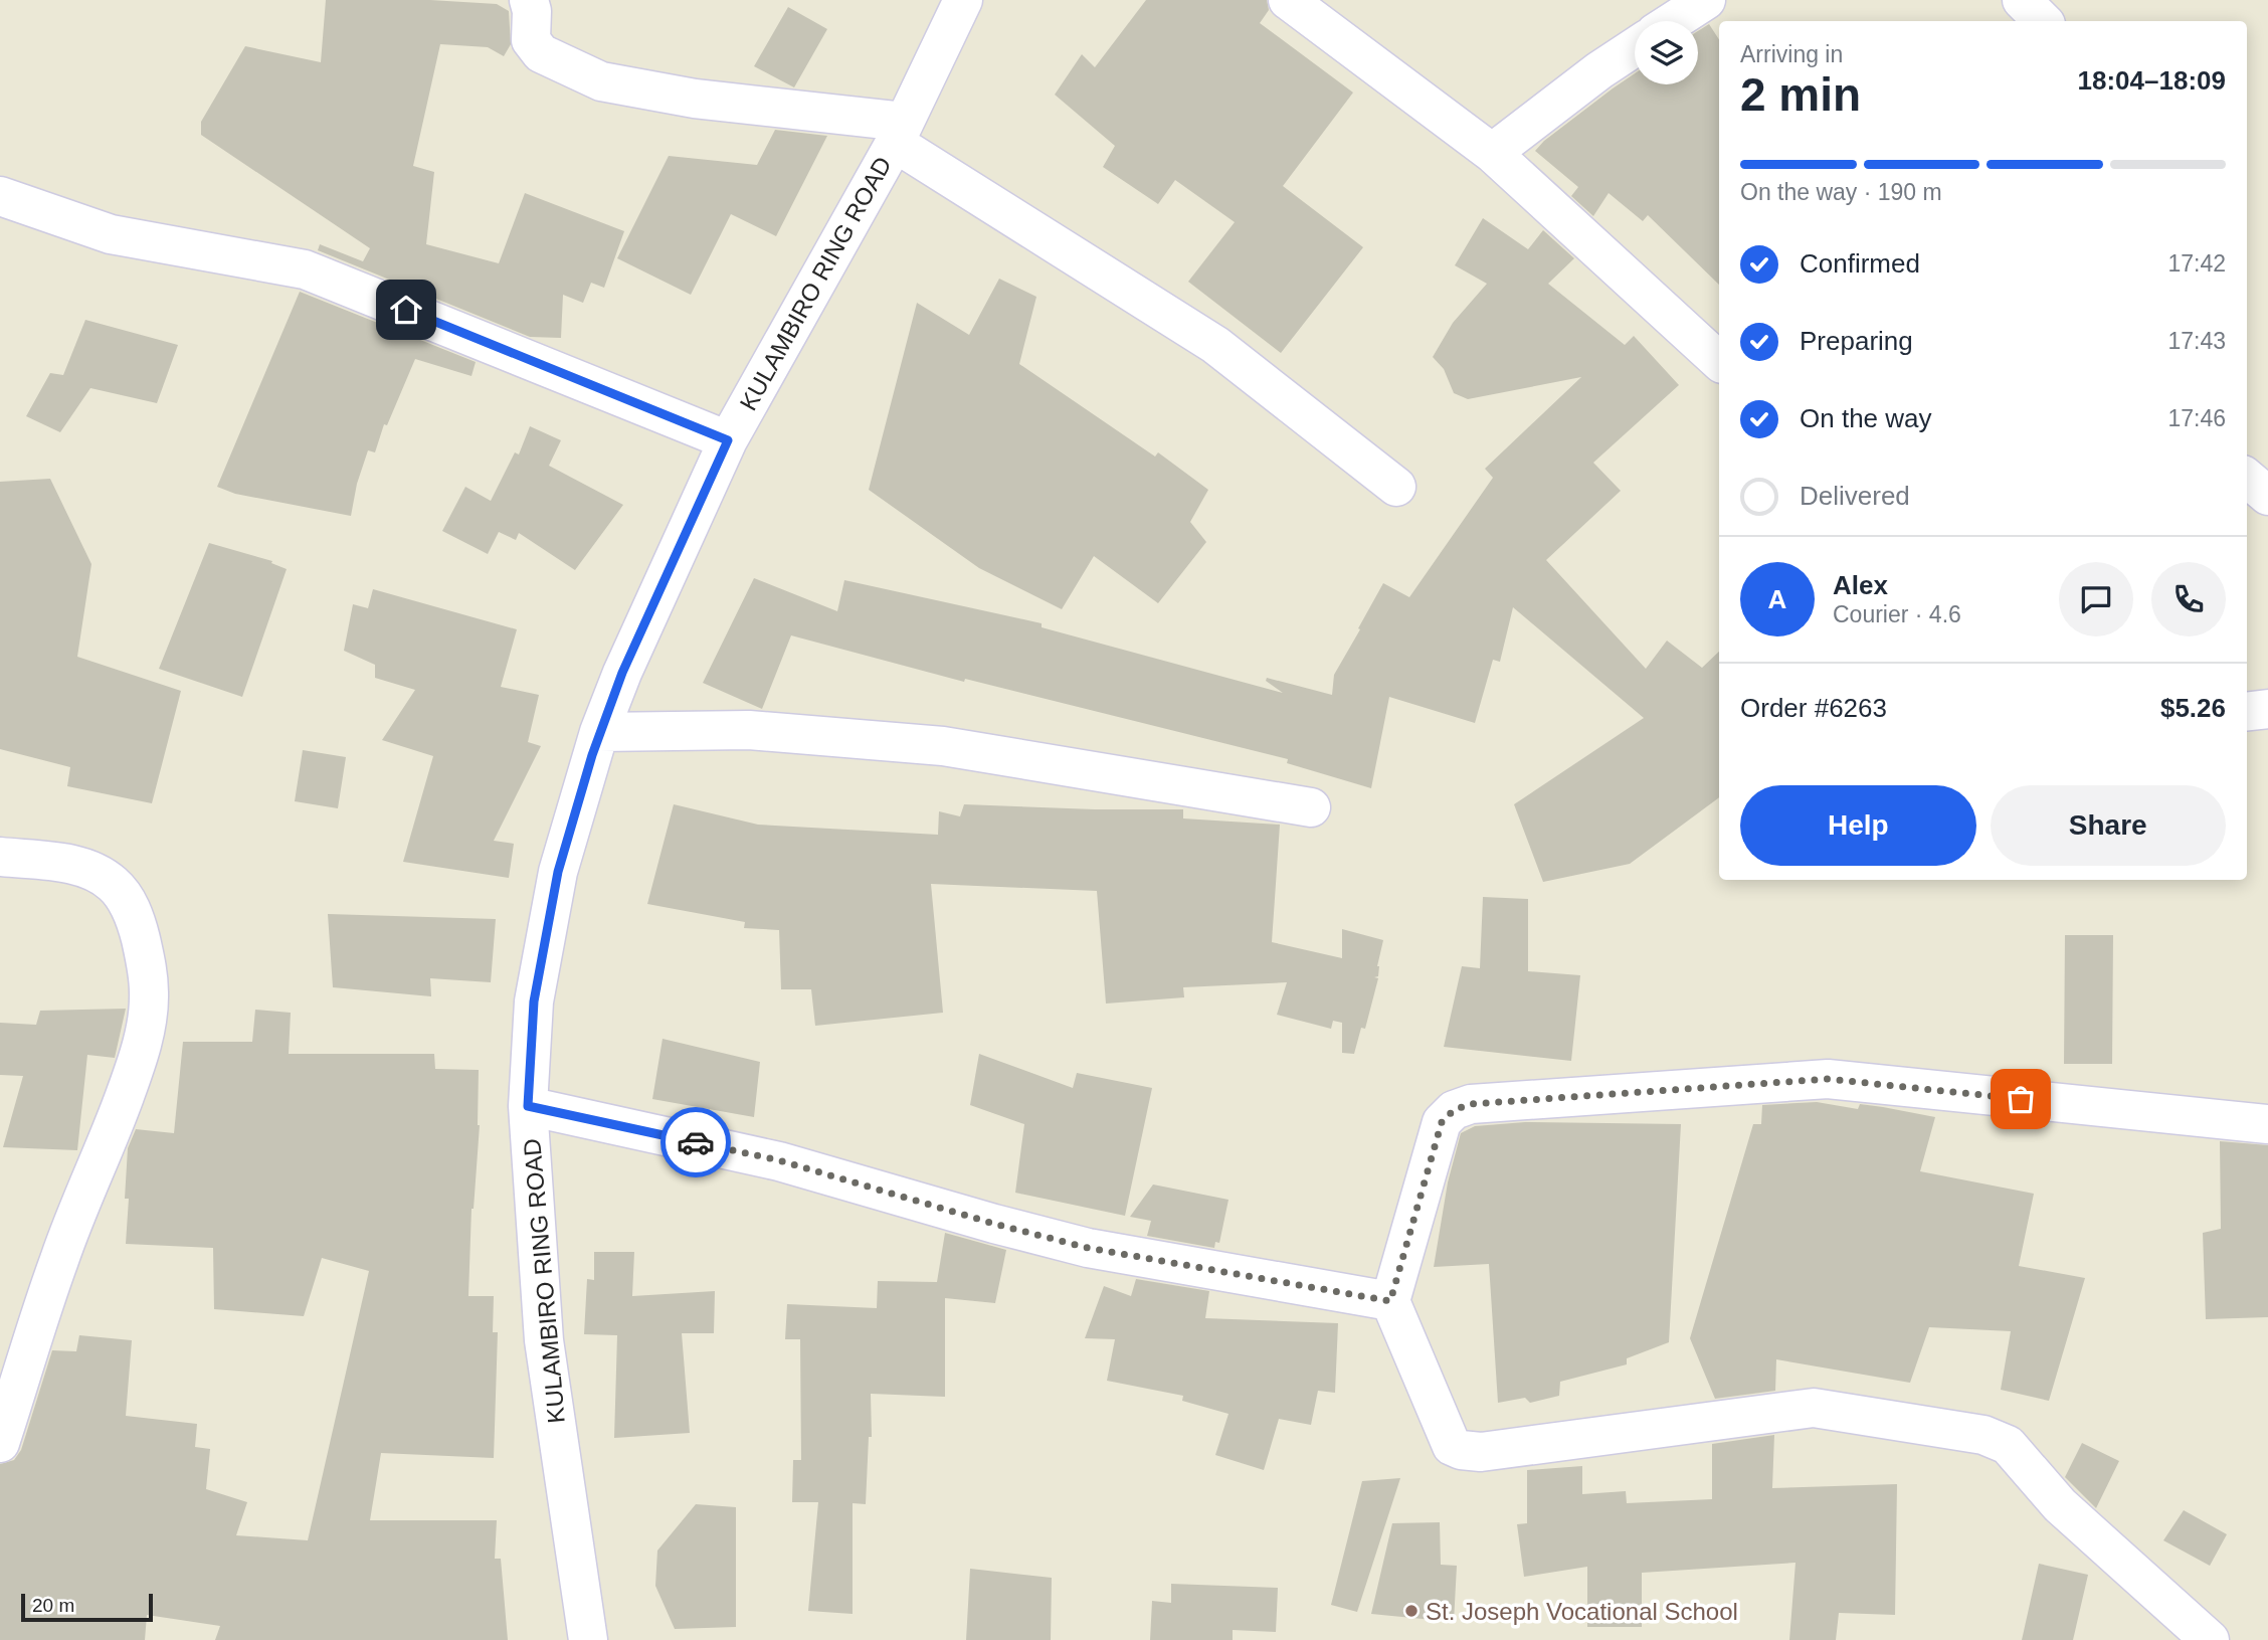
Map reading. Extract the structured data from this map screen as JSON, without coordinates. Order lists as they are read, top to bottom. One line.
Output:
{"streets":{"street":["KULAMBIRO RING ROAD"]},"places":["St. Joseph Vocational School"],"scale_bar":"20 m","page":{"heading":["2 min","Arriving in","18:04–18:09"],"panel":["Alex","Courier · 4.6","Order #6263","$5.26"],"bar":"On the way · 190 m","list":[["Confirmed","17:42"],["Preparing","17:43"],["On the way","17:46"],"Delivered"],"round":"A","buttons":["Help","Share"],"scale":"20 m"}}
